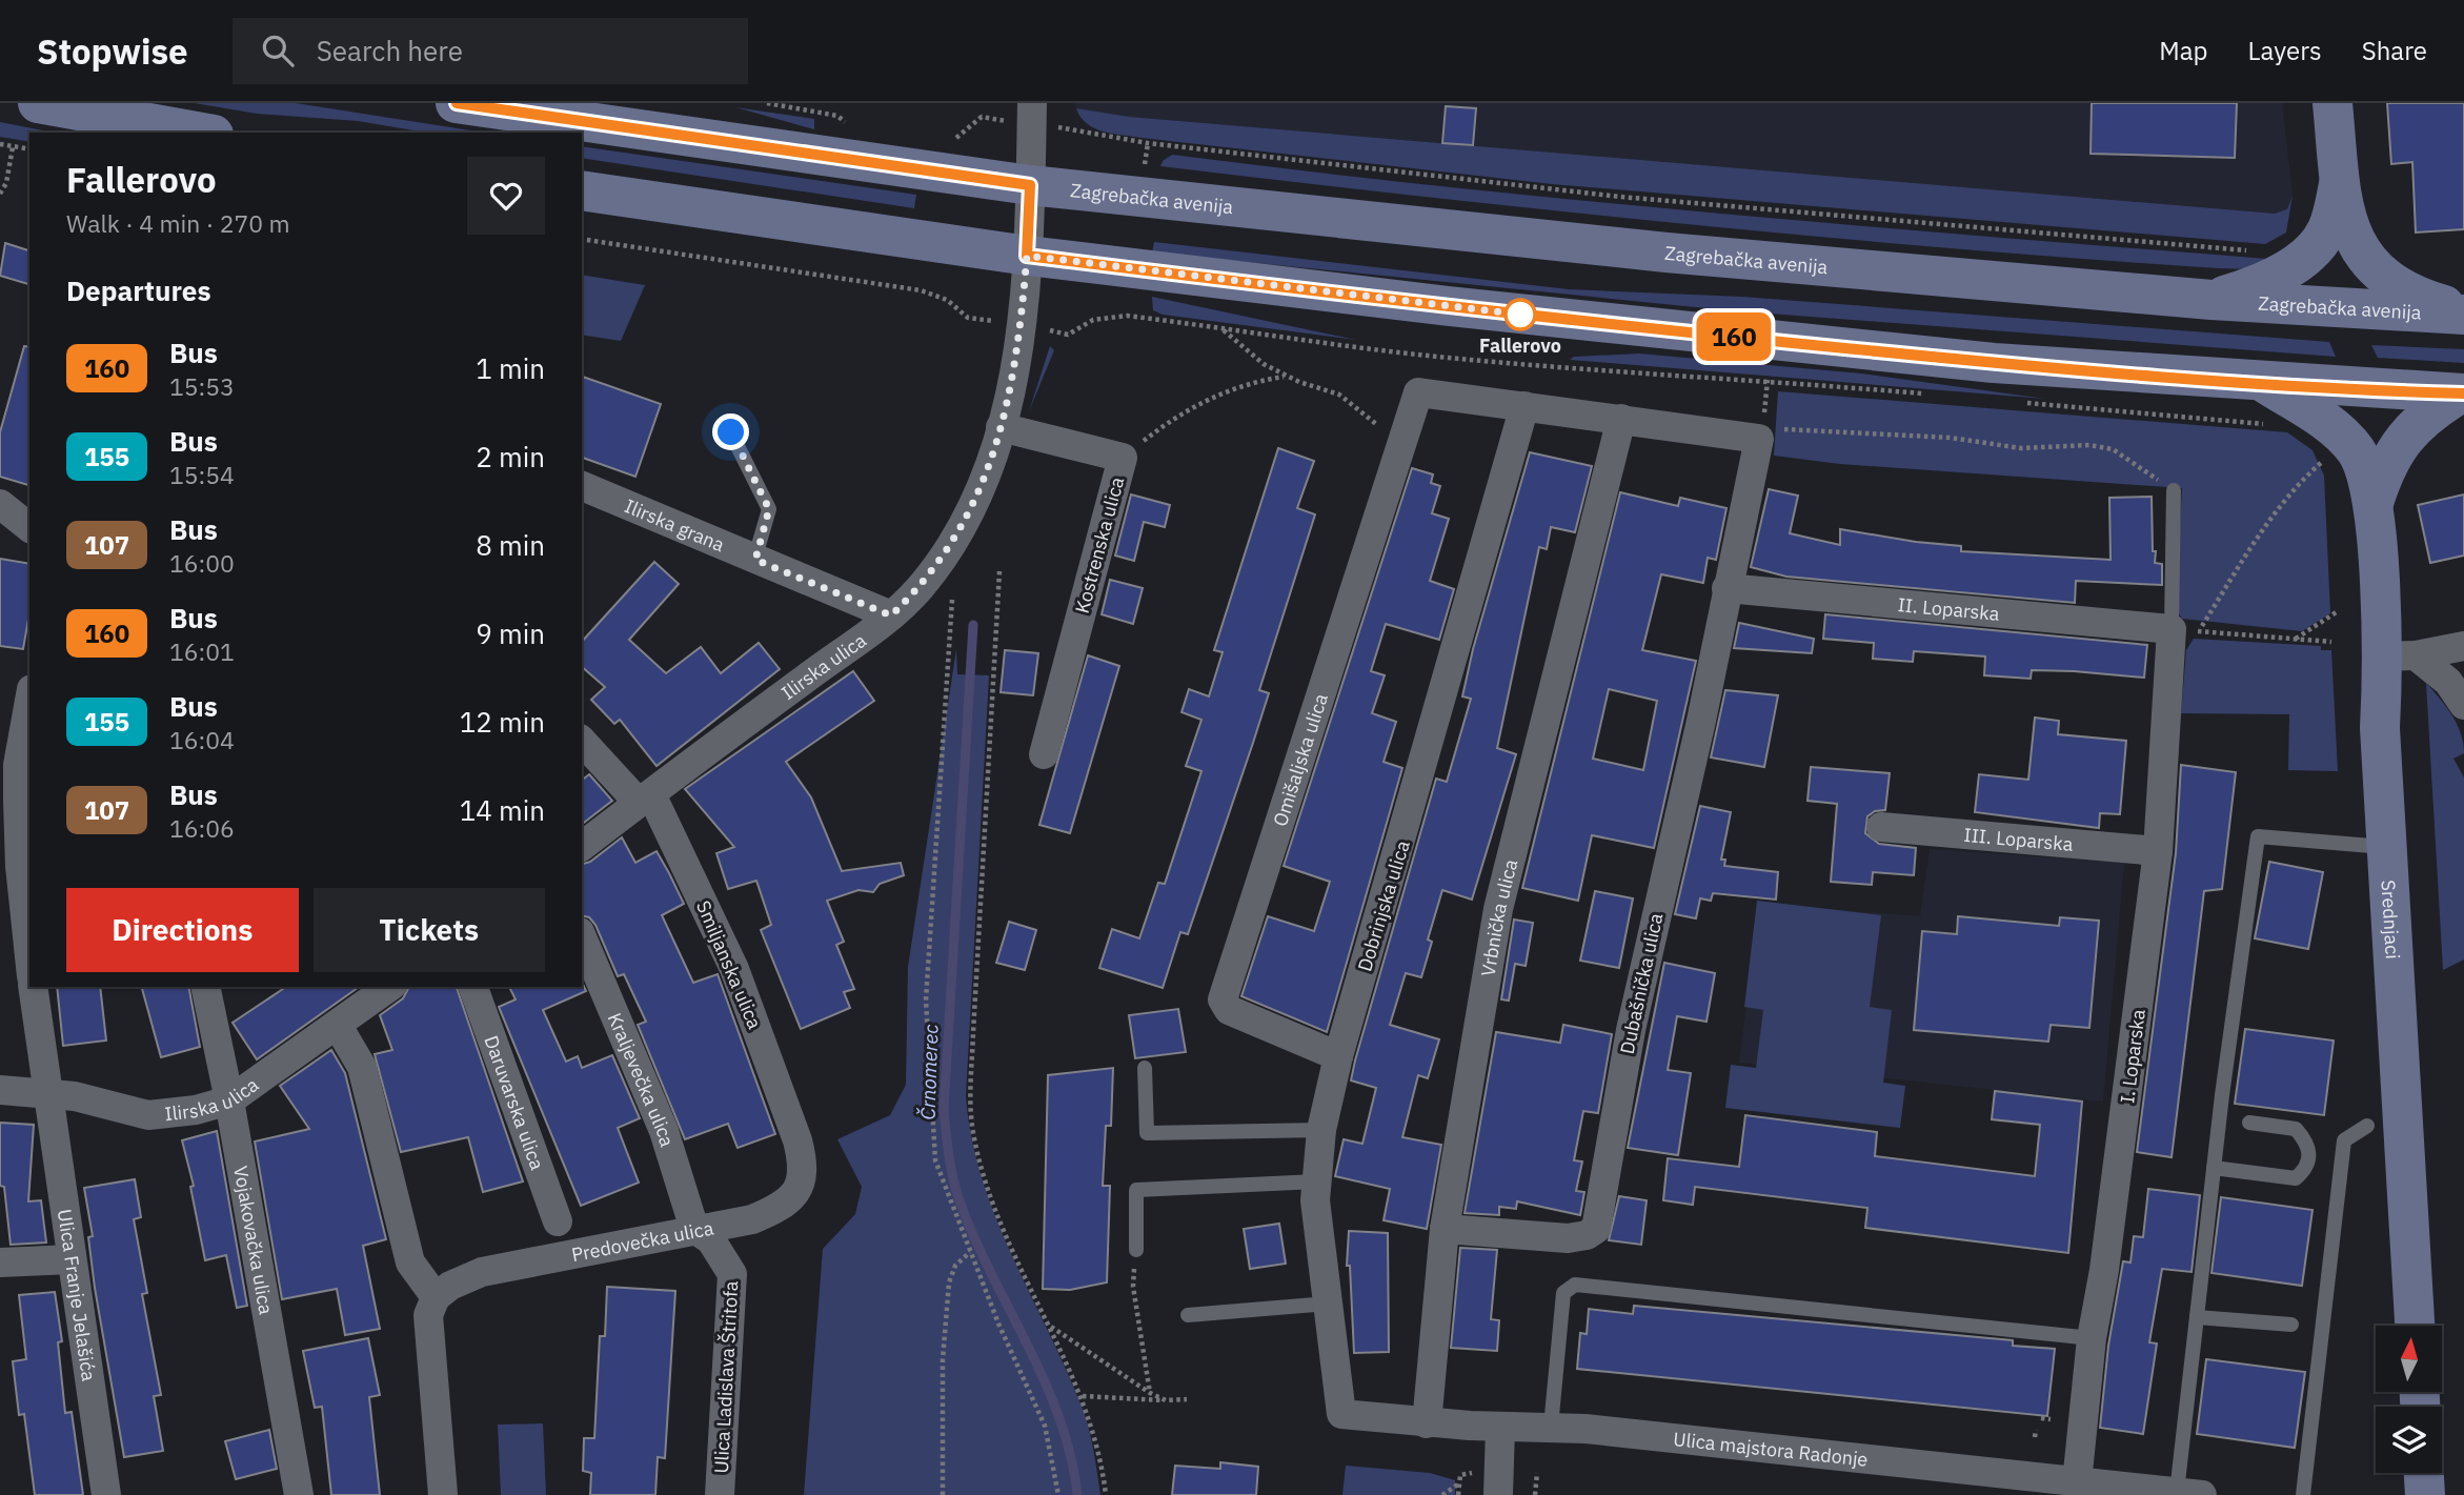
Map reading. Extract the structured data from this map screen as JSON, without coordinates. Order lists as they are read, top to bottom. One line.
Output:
{"streets":{"main road":["Zagrebačka avenija","Srednjaci"],"street":["Ilirska grana","Kostrenska ulica","II. Loparska","Ilirska ulica","Omišaljska ulica","III. Loparska","Dobrinjska ulica","Vrbnička ulica","Smiljanska ulica","Dubašnička ulica","I. Loparska","Kraljevečka ulica","Daruvarska ulica","Vojakovačka ulica","Predovečka ulica","Ulica Franje Jelašića","Ulica Ladislava Štritofa","Ulica majstora Radonje"]},"crossings":[["Ilirska grana","Ilirska ulica"],["Kostrenska ulica","Ilirska ulica"],["II. Loparska","Dubašnička ulica"],["II. Loparska","I. Loparska"],["Ilirska ulica","Smiljanska ulica"],["Ilirska ulica","Vojakovačka ulica"],["Ilirska ulica","Ulica Franje Jelašića"],["Omišaljska ulica","Dobrinjska ulica"],["III. Loparska","I. Loparska"],["Dobrinjska ulica","Ulica majstora Radonje"],["Vrbnička ulica","Dubašnička ulica"],["Vrbnička ulica","Ulica majstora Radonje"],["Smiljanska ulica","Predovečka ulica"],["I. Loparska","Ulica majstora Radonje"],["Kraljevečka ulica","Predovečka ulica"],["Kraljevečka ulica","Ulica Ladislava Štritofa"],["Predovečka ulica","Ulica Ladislava Štritofa"]],"water":["Črnomerec"],"places":["Fallerovo"],"lines":["bus line 160"],"north":"top","page":{"header":"Stopwise","search":"Search here","nav":["Map","Layers","Share"],"on_map":"160","heading":[["Fallerovo","Walk · 4 min · 270 m"],"Departures"],"list":[{"mark":"160","name":"Bus","note":"15:53","value":"1 min"},{"mark":"155","name":"Bus","note":"15:54","value":"2 min"},{"mark":"107","name":"Bus","note":"16:00","value":"8 min"},{"mark":"160","name":"Bus","note":"16:01","value":"9 min"},{"mark":"155","name":"Bus","note":"16:04","value":"12 min"},{"mark":"107","name":"Bus","note":"16:06","value":"14 min"}],"buttons":["Directions","Tickets"]}}
